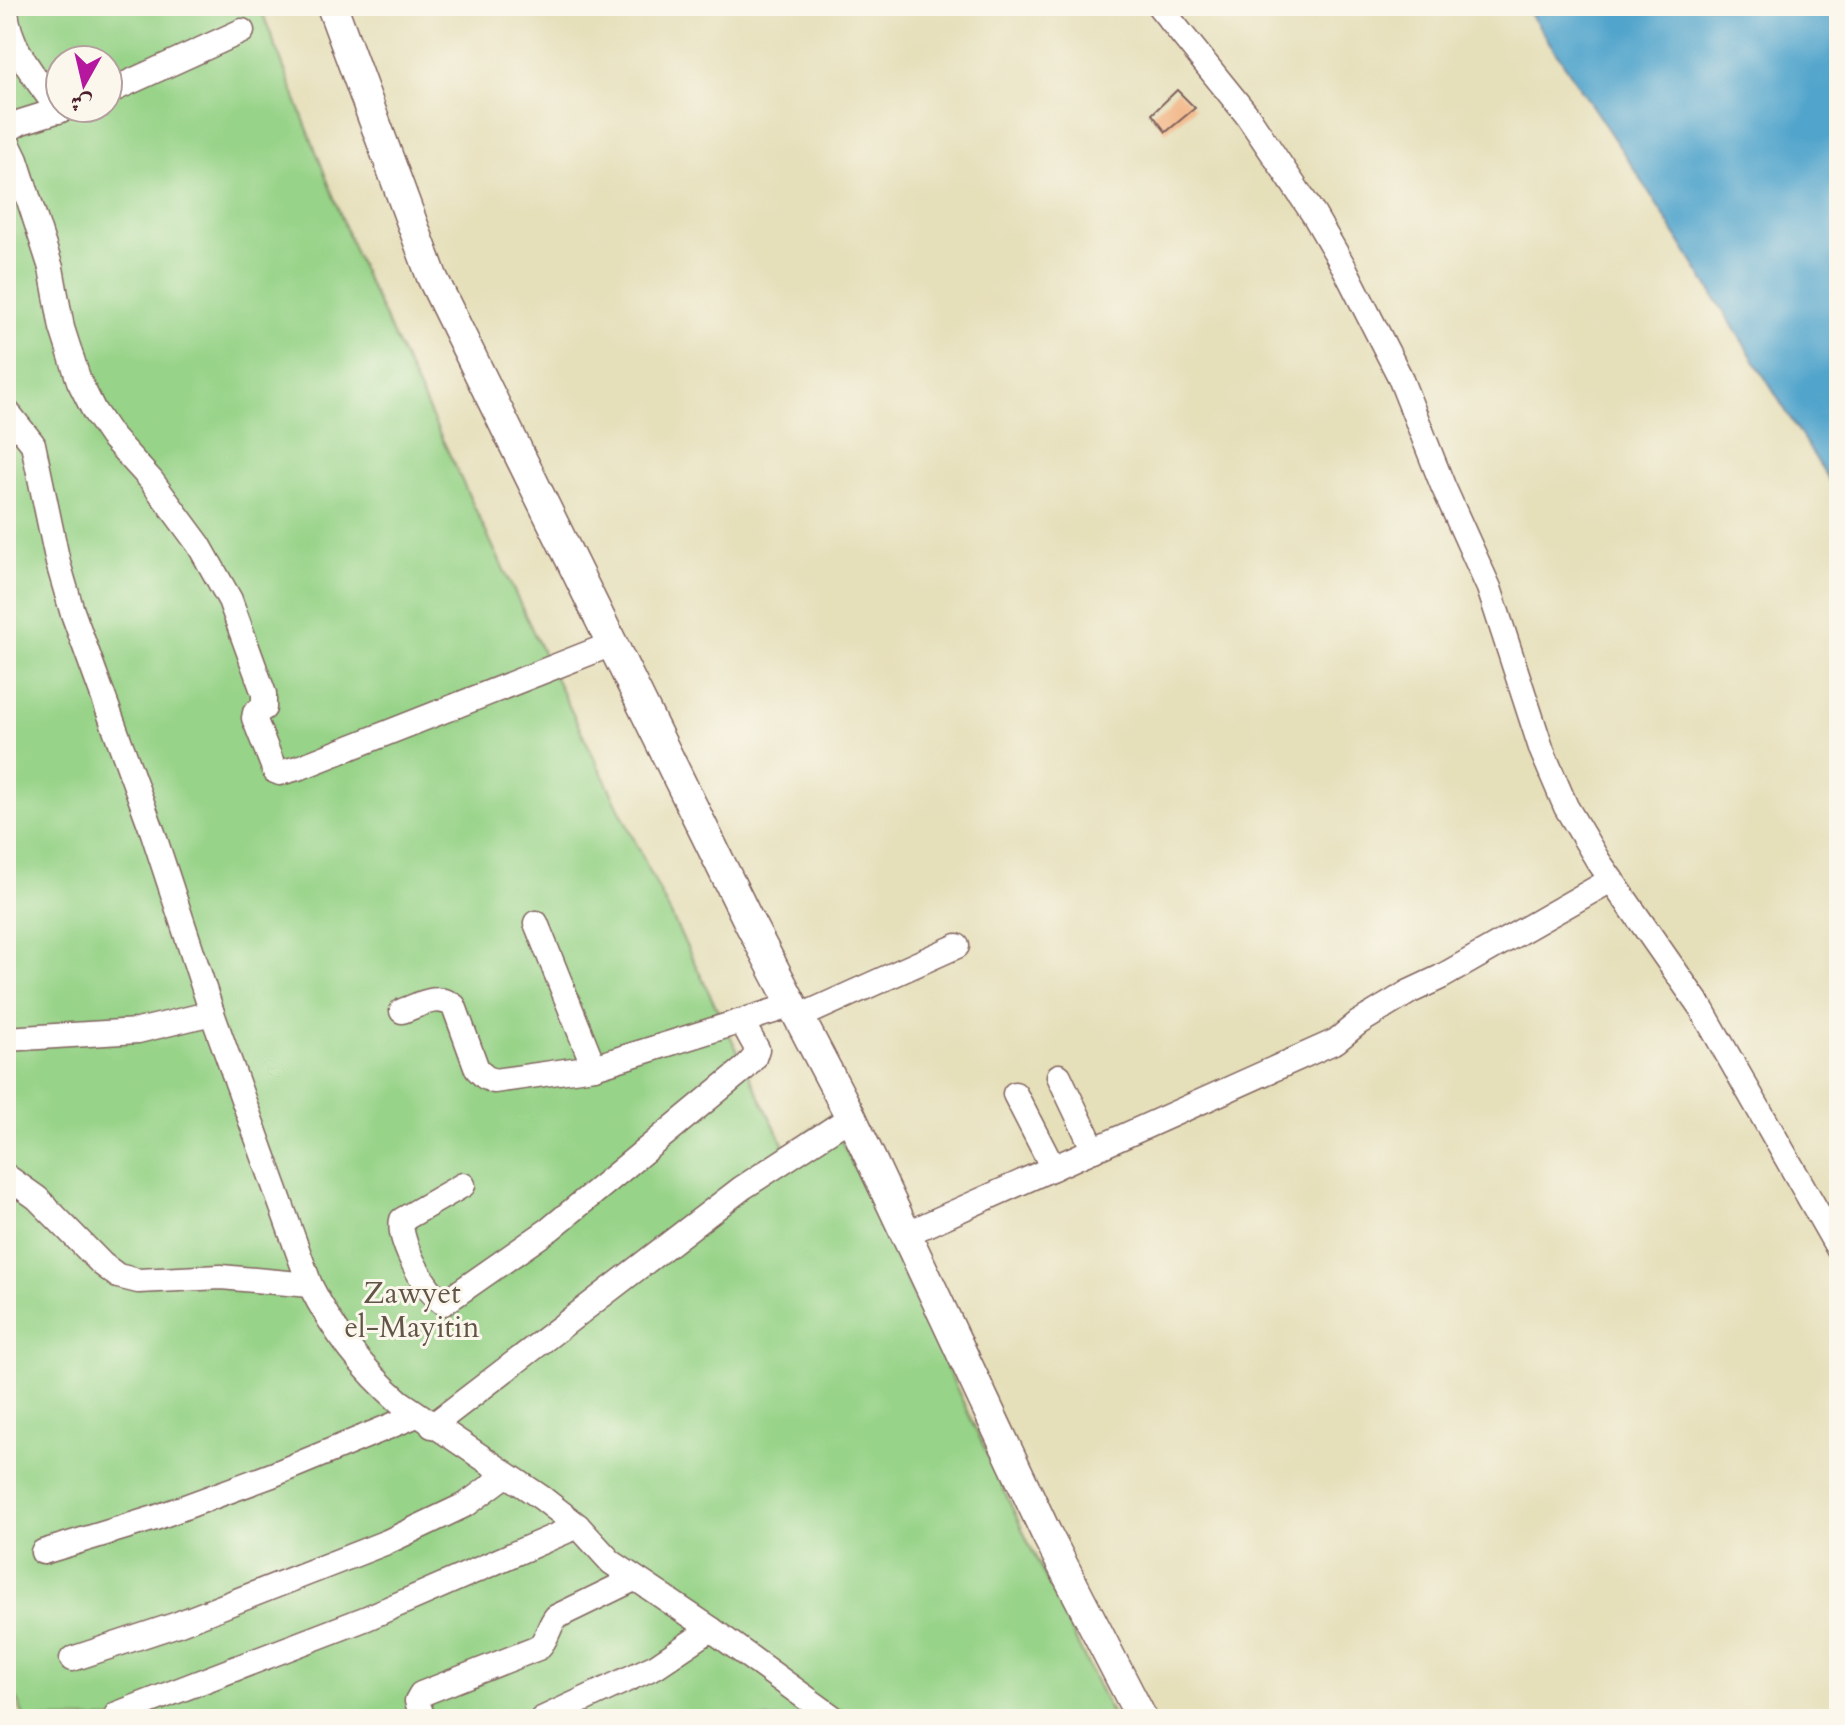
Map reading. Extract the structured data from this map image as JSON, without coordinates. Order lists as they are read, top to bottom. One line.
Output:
{"parks":["Zawyet el-Mayitin"],"north":"bottom"}
